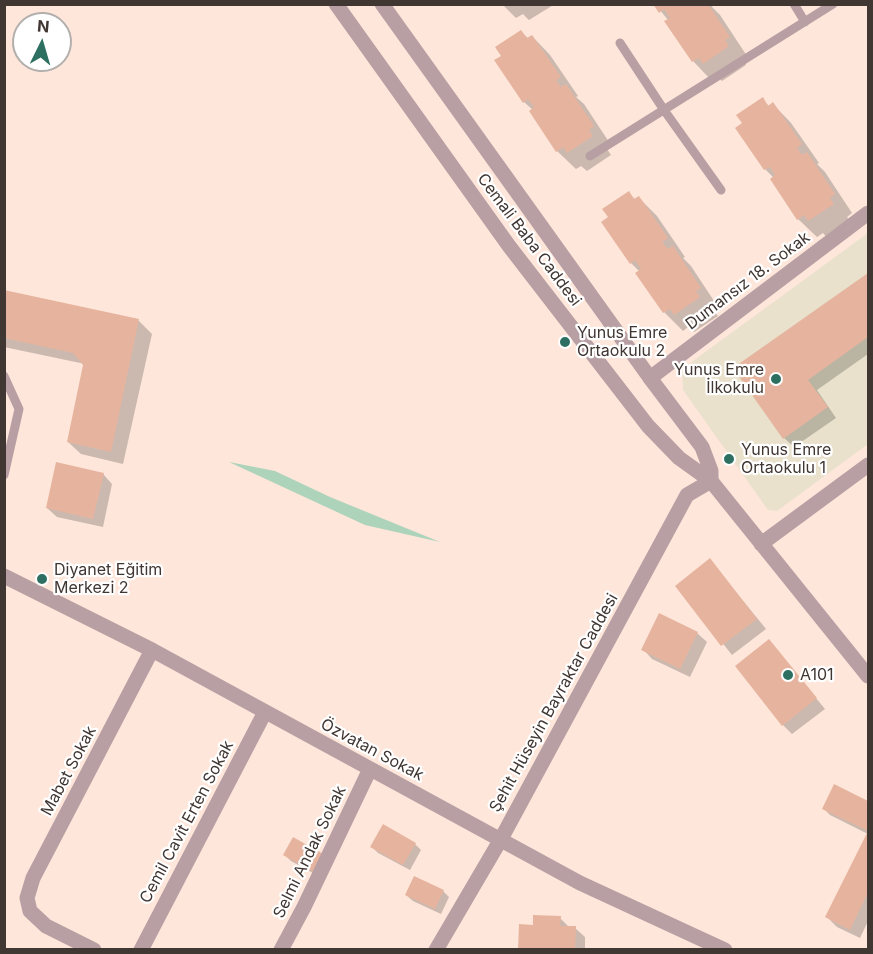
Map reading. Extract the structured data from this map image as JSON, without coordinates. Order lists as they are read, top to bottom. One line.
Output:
{"streets":{"street":["Cemali Baba Caddesi","Dumansız 18. Sokak","Şehit Hüseyin Bayraktar Caddesi","Özvatan Sokak","Mabet Sokak","Cemil Cavit Erten Sokak","Selmi Andak Sokak"]},"crossings":[["Cemali Baba Caddesi","Dumansız 18. Sokak"],["Cemali Baba Caddesi","Şehit Hüseyin Bayraktar Caddesi"],["Şehit Hüseyin Bayraktar Caddesi","Özvatan Sokak"],["Özvatan Sokak","Mabet Sokak"],["Özvatan Sokak","Cemil Cavit Erten Sokak"],["Özvatan Sokak","Selmi Andak Sokak"]],"places":["Yunus Emre Ortaokulu 2","Yunus Emre İlkokulu","Yunus Emre Ortaokulu 1","Diyanet Eğitim Merkezi 2","A101"],"north":"top"}
